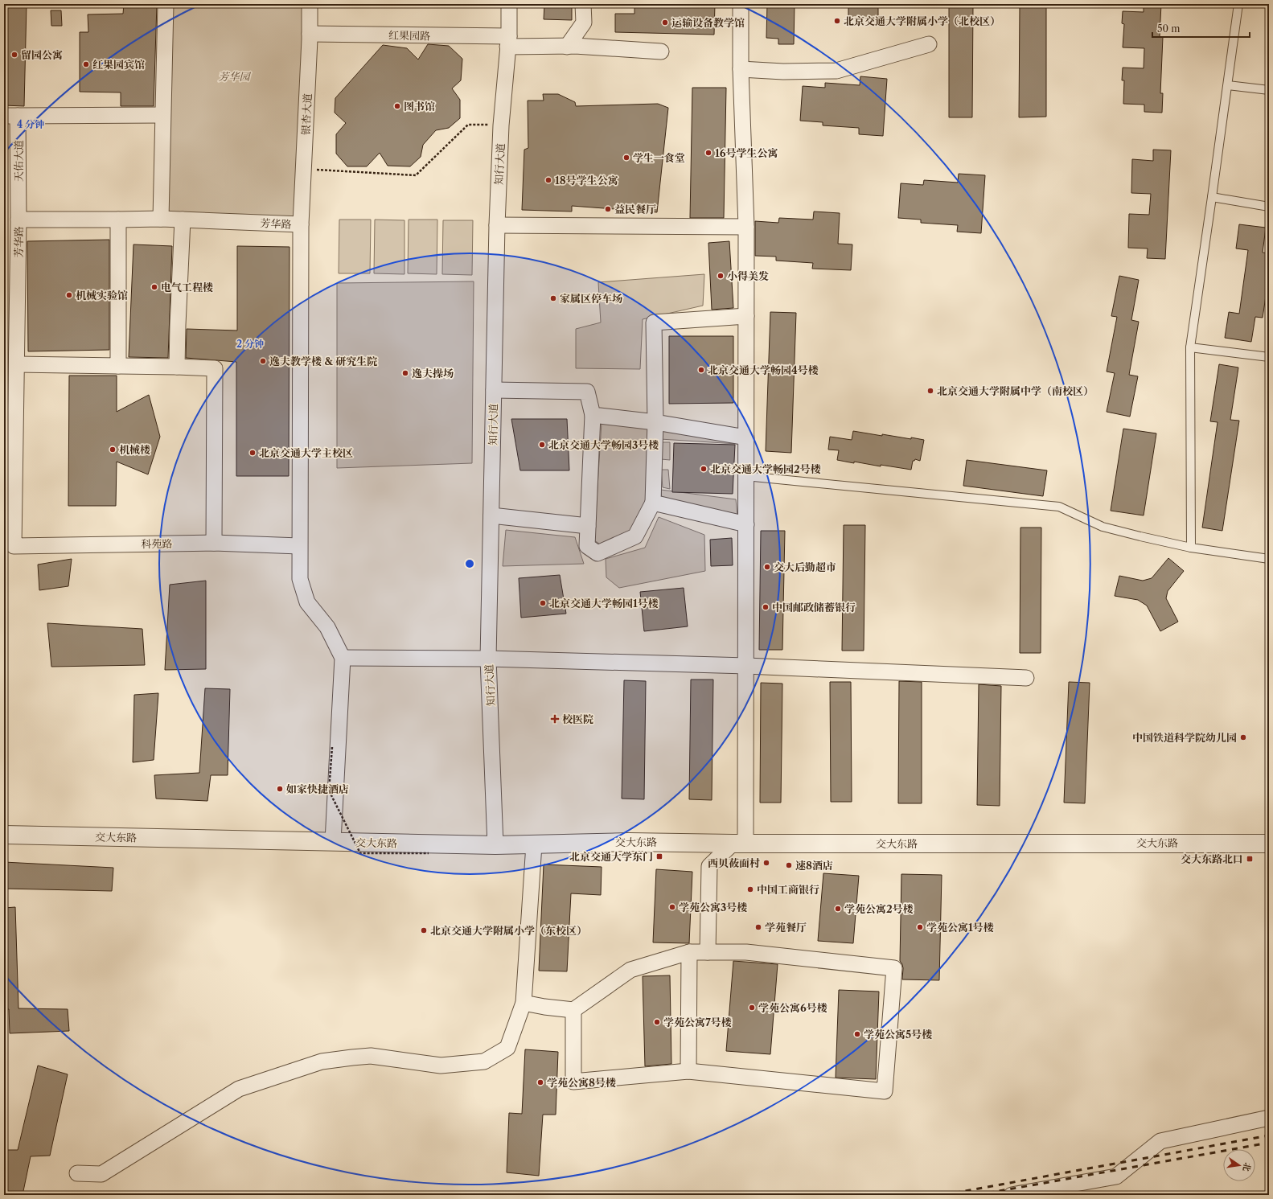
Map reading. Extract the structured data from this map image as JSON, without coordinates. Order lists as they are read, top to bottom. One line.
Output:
{"streets":{"street":["红果园路","银杏大道","天佑大道","知行大道","芳华路","科苑路","交大东路"]},"crossings":[["红果园路","银杏大道"],["红果园路","知行大道"],["银杏大道","芳华路"],["银杏大道","科苑路"],["天佑大道","芳华路"],["知行大道","交大东路"],["芳华路","科苑路"]],"parks":["芳华园"],"places":{"other":["北京交通大学附属小学（北校区）","运输设备教学馆","留园公寓","红果园宾馆","图书馆","16号学生公寓","学生一食堂","18号学生公寓","益民餐厅","小得美发","电气工程楼","机械实验馆","家属区停车场","逸夫教学楼 & 研究生院","北京交通大学畅园4号楼","逸夫操场","北京交通大学附属中学（南校区）","北京交通大学畅园3号楼","机械楼","北京交通大学主校区","北京交通大学畅园2号楼","交大后勤超市","北京交通大学畅园1号楼","中国邮政储蓄银行","中国铁道科学院幼儿园","如家快捷酒店","西贝莜面村","速8酒店","中国工商银行","学苑公寓3号楼","学苑公寓2号楼","学苑餐厅","学苑公寓1号楼","北京交通大学附属小学（东校区）","学苑公寓6号楼","学苑公寓7号楼","学苑公寓5号楼","学苑公寓8号楼"],"health":["校医院"],"transit":["北京交通大学东门","交大东路北口"]},"scale_bar":"50 m","north":"right","rings":["4 分钟","2 分钟"]}
